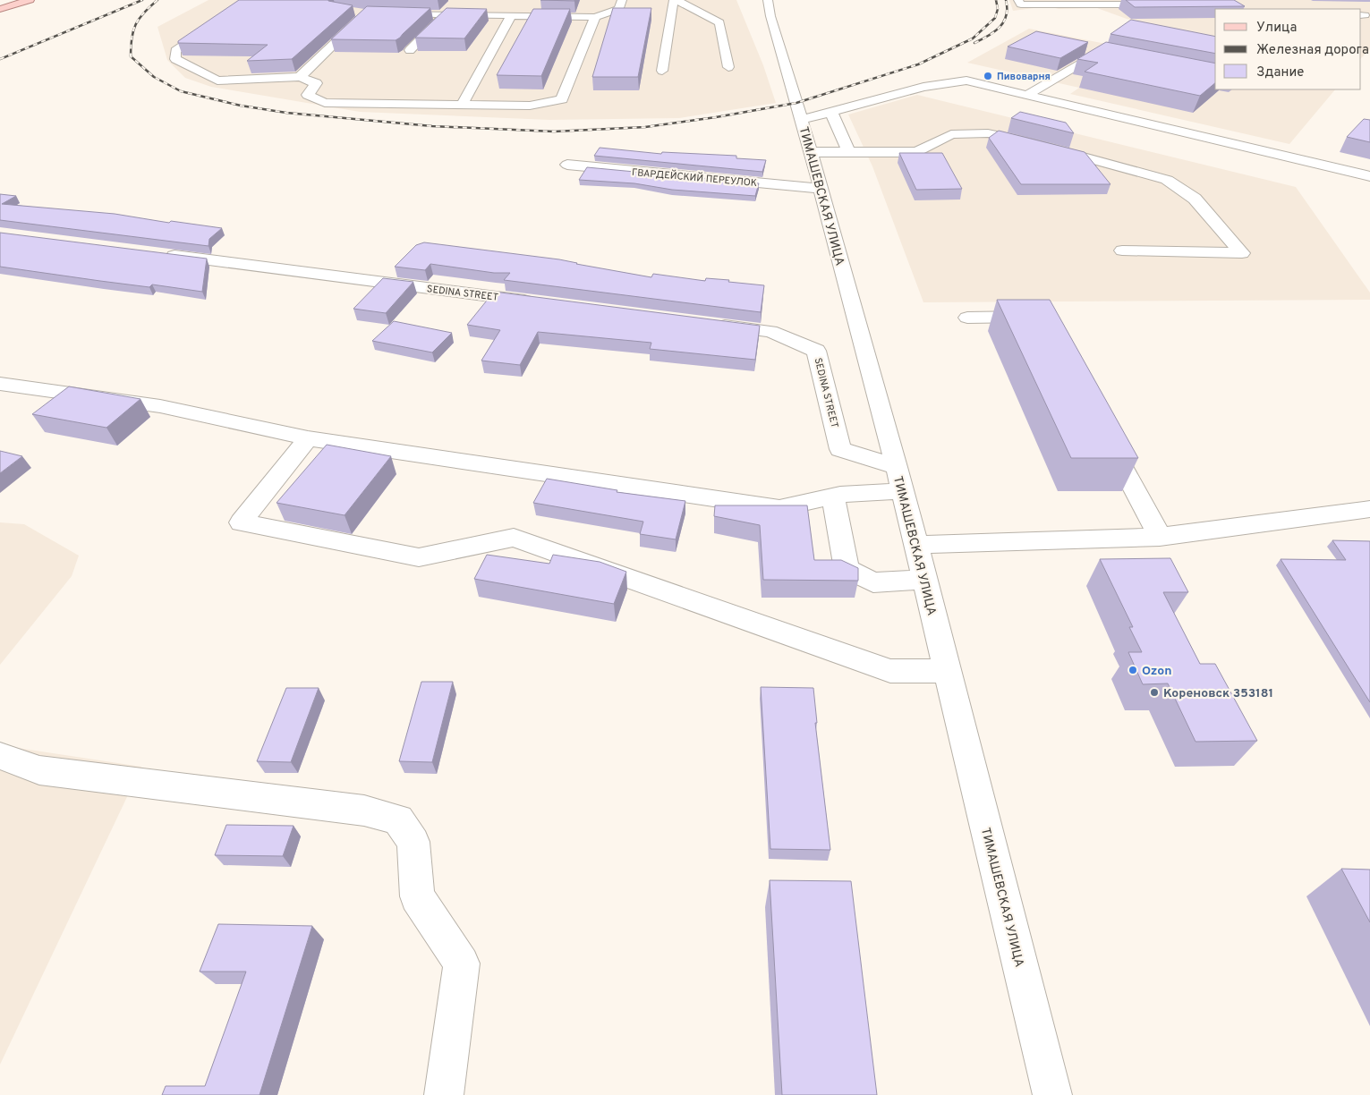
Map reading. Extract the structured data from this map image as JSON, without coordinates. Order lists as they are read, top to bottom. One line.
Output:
{"streets":{"street":["ГВАРДЕЙСКИЙ ПЕРЕУЛОК","ТИМАШЕВСКАЯ УЛИЦА","SEDINA STREET"]},"crossings":[["ГВАРДЕЙСКИЙ ПЕРЕУЛОК","ТИМАШЕВСКАЯ УЛИЦА"],["ТИМАШЕВСКАЯ УЛИЦА","SEDINA STREET"]],"places":["Пивоварня","Ozon","Кореновск 353181"],"legend":["Улица","Железная дорога","Здание"]}
